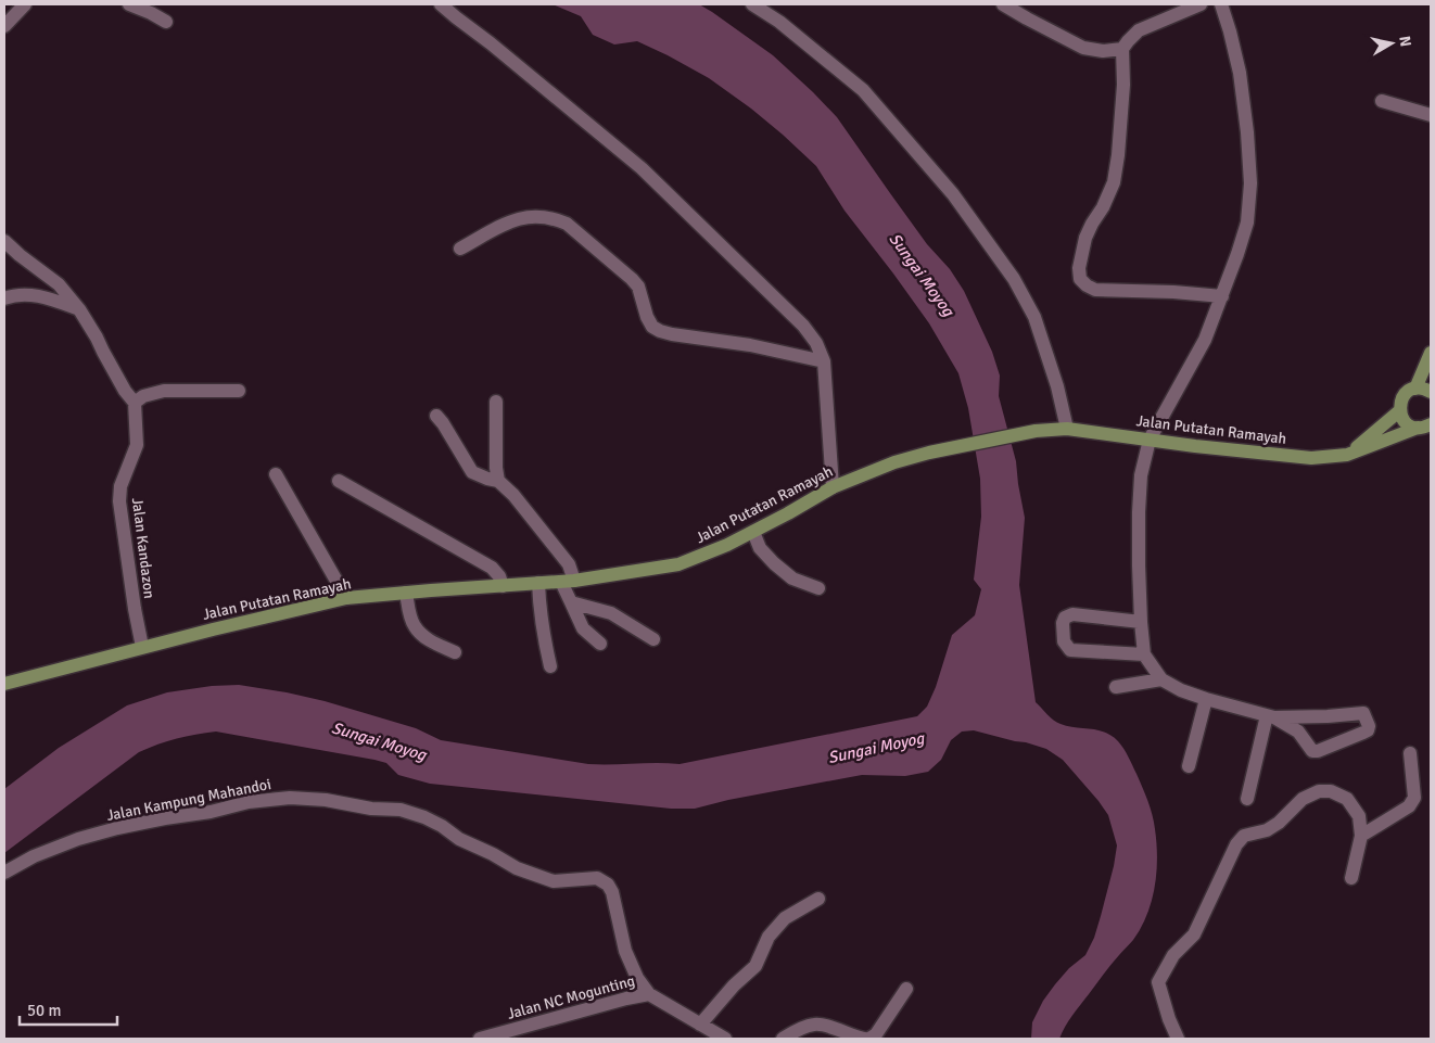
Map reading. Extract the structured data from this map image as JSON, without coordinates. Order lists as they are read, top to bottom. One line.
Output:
{"streets":{"main road":["Jalan Putatan Ramayah"],"street":["Jalan Kandazon","Jalan Kampung Mahandoi","Jalan NC Mogunting"]},"crossings":[["Jalan Putatan Ramayah","Jalan Kandazon"],["Jalan Kampung Mahandoi","Jalan NC Mogunting"]],"water":["Sungai Moyog"],"scale_bar":"50 m","north":"right"}
